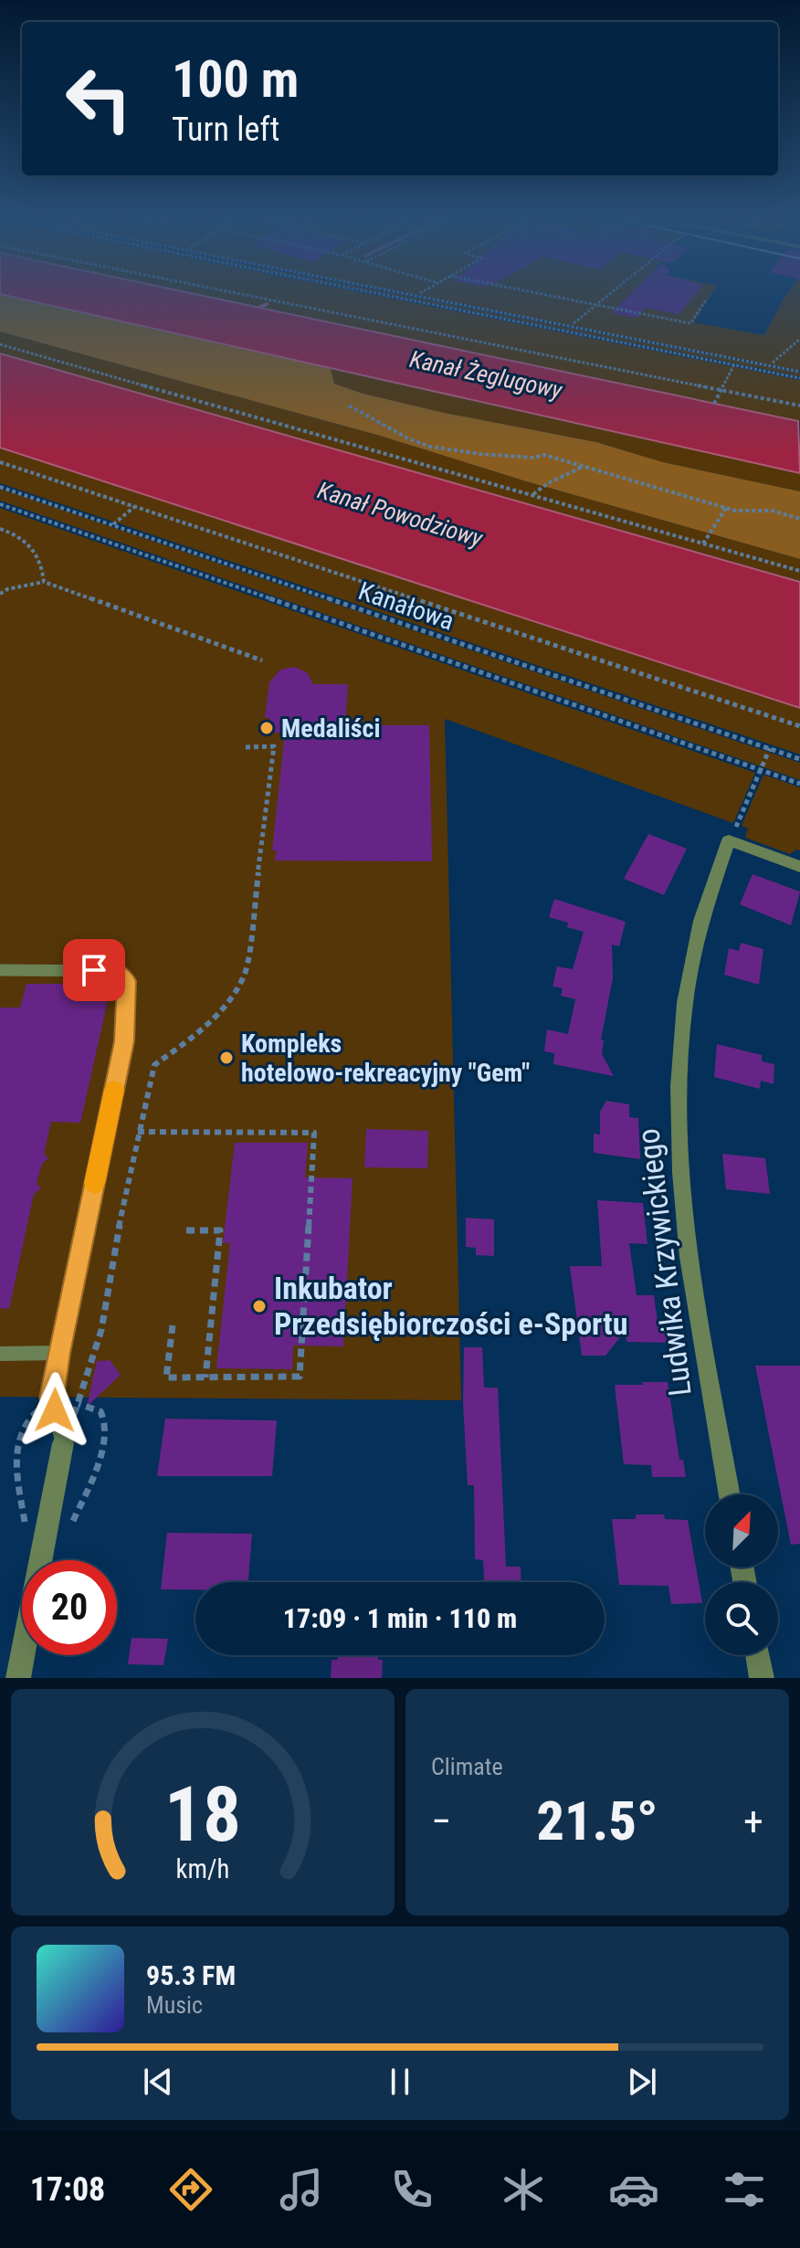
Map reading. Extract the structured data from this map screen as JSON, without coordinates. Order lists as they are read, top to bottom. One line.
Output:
{"streets":{"street":["Ludwika Krzywickiego"],"path":["Kanałowa"]},"water":["Kanał Żeglugowy","Kanał Powodziowy"],"places":["Medaliści","Kompleks hotelowo-rekreacyjny \"Gem\"","Inkubator Przedsiębiorczości e-Sportu"],"north":"top right","page":{"turn":["100 m","Turn left"],"limit":"20","trip":"17:09 · 1 min · 110 m","tile":"Climate","heat":["−","21.5°","+"],"song":["95.3 FM","Music"],"tabs":"17:08","gauge":["18","km/h"]}}
